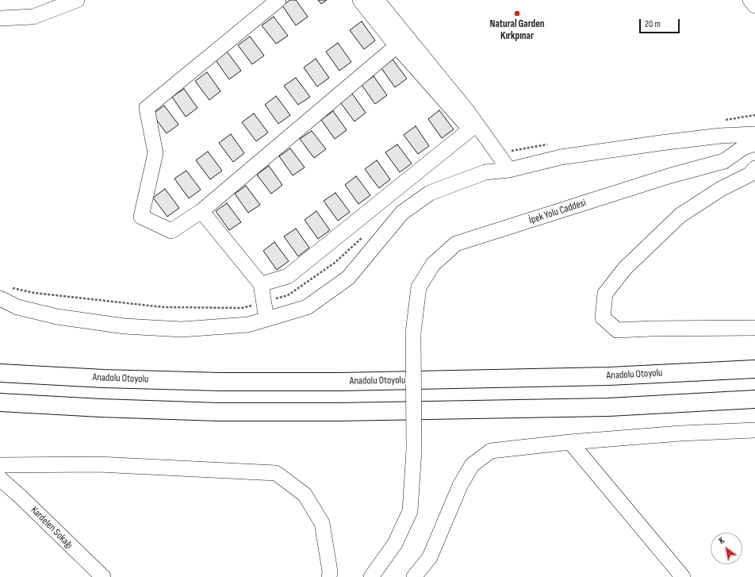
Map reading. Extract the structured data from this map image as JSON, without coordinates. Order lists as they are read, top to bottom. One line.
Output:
{"streets":{"highway":["Anadolu Otoyolu"],"street":["İpek Yolu Caddesi","Kardelen Sokağı"]},"places":["Natural Garden Kırkpınar"],"scale_bar":"20 m","north":"top left"}
